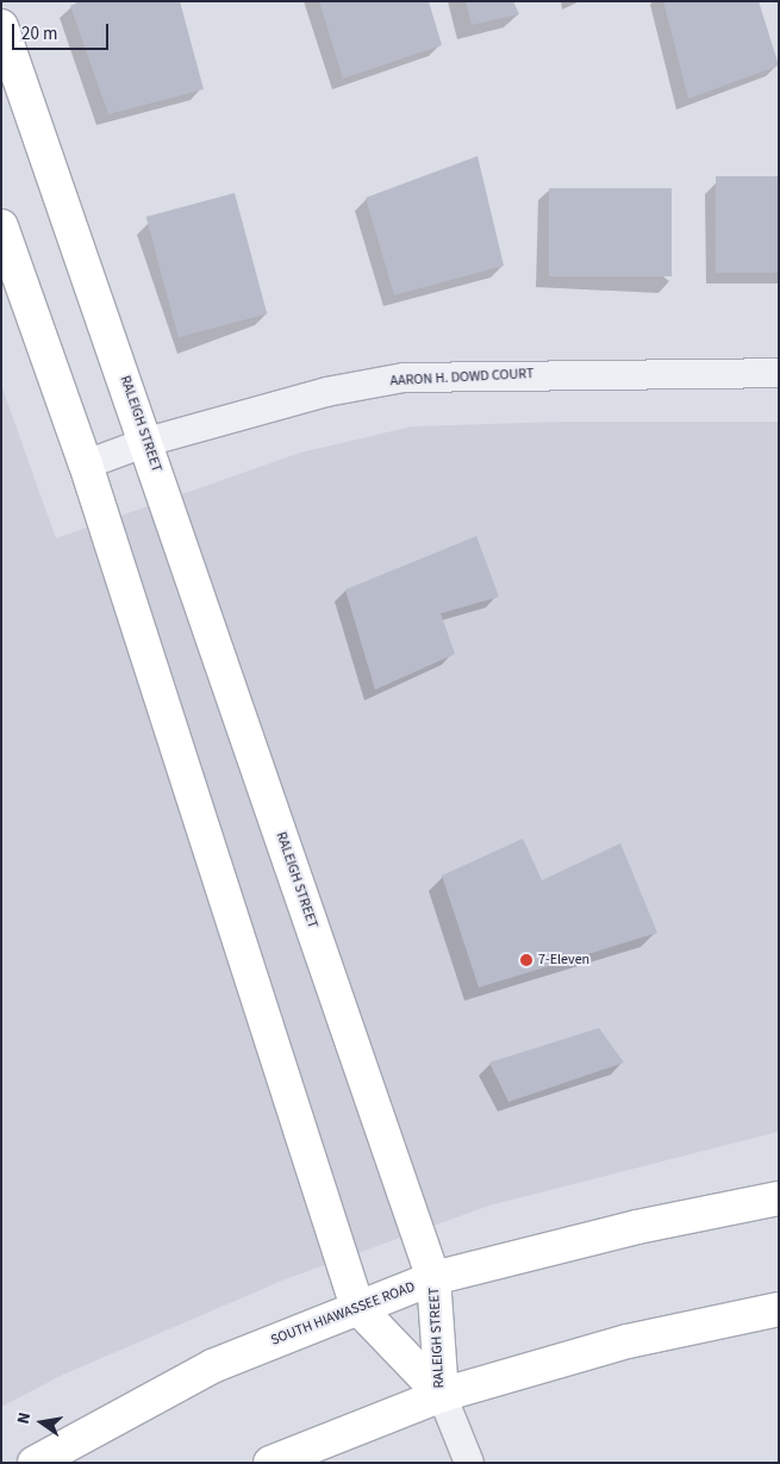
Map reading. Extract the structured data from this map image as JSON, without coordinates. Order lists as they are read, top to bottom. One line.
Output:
{"streets":{"street":["AARON H. DOWD COURT","RALEIGH STREET","SOUTH HIAWASSEE ROAD"]},"crossings":[["AARON H. DOWD COURT","RALEIGH STREET"],["RALEIGH STREET","SOUTH HIAWASSEE ROAD"]],"places":["7-Eleven"],"scale_bar":"20 m","north":"left"}
